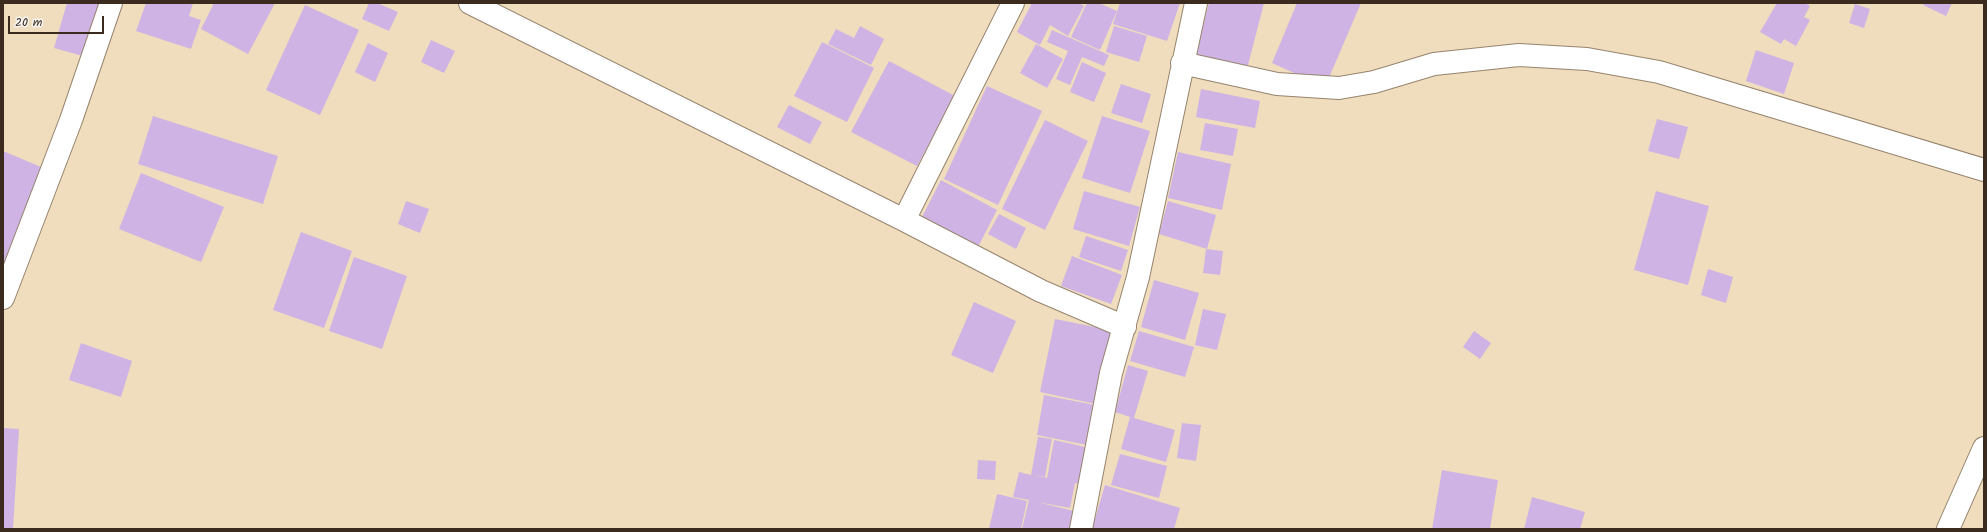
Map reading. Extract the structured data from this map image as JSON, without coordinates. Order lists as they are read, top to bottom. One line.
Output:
{"scale_bar":"20 m"}
